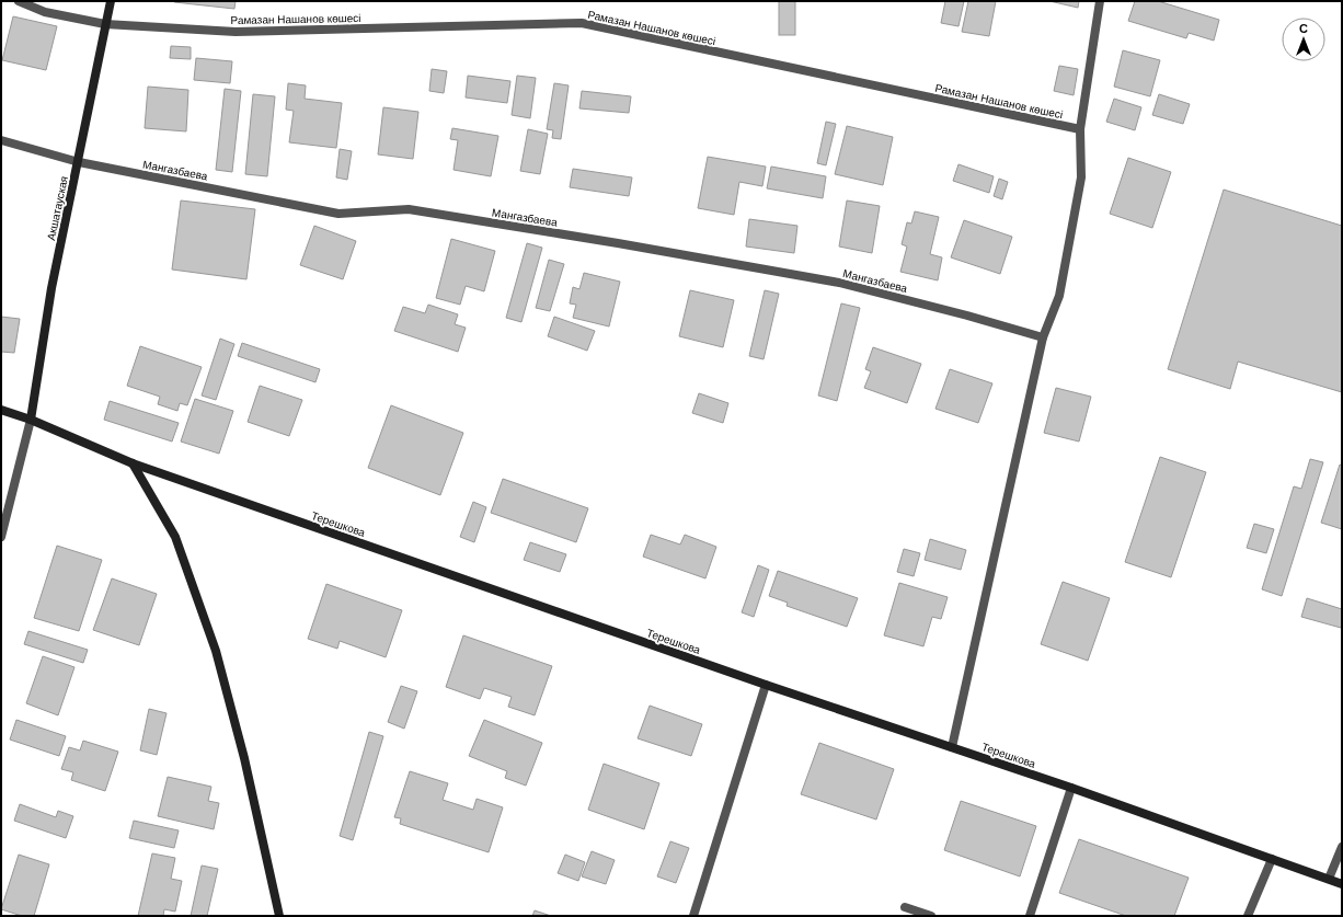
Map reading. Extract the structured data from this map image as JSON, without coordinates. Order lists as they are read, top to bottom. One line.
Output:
{"streets":{"street":["Рамазан Нашанов көшесі","Мангазбаева","Акшатауская","Терешкова"]},"crossings":[["Рамазан Нашанов көшесі","Акшатауская"],["Мангазбаева","Акшатауская"],["Акшатауская","Терешкова"]],"north":"top"}
